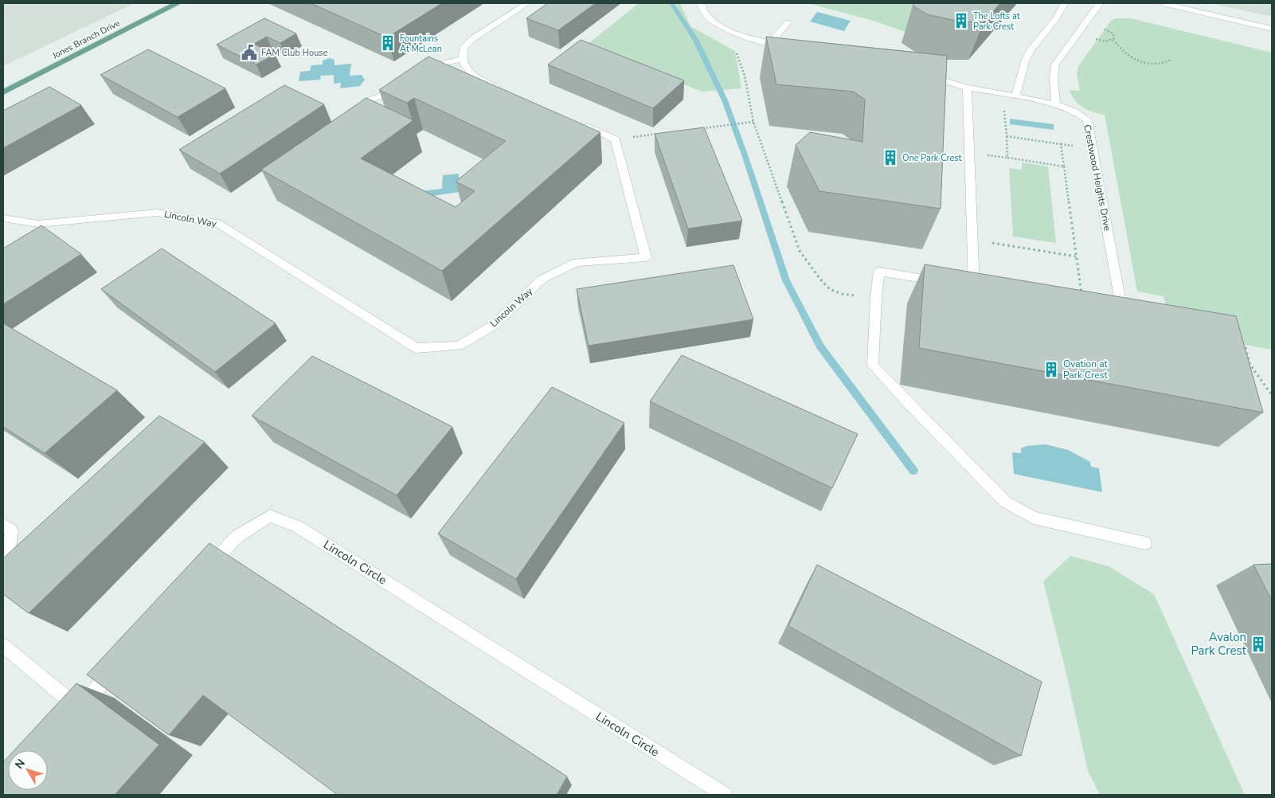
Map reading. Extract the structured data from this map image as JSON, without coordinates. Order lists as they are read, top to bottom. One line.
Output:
{"streets":{"main road":["Jones Branch Drive"],"street":["Crestwood Heights Drive","Lincoln Way","Lincoln Circle"]},"places":{"building":["The Lofts at Park Crest","Fountains At McLean","One Park Crest","Ovation at Park Crest","Avalon Park Crest"],"public building":["FAM Club House"]},"north":"top left"}
